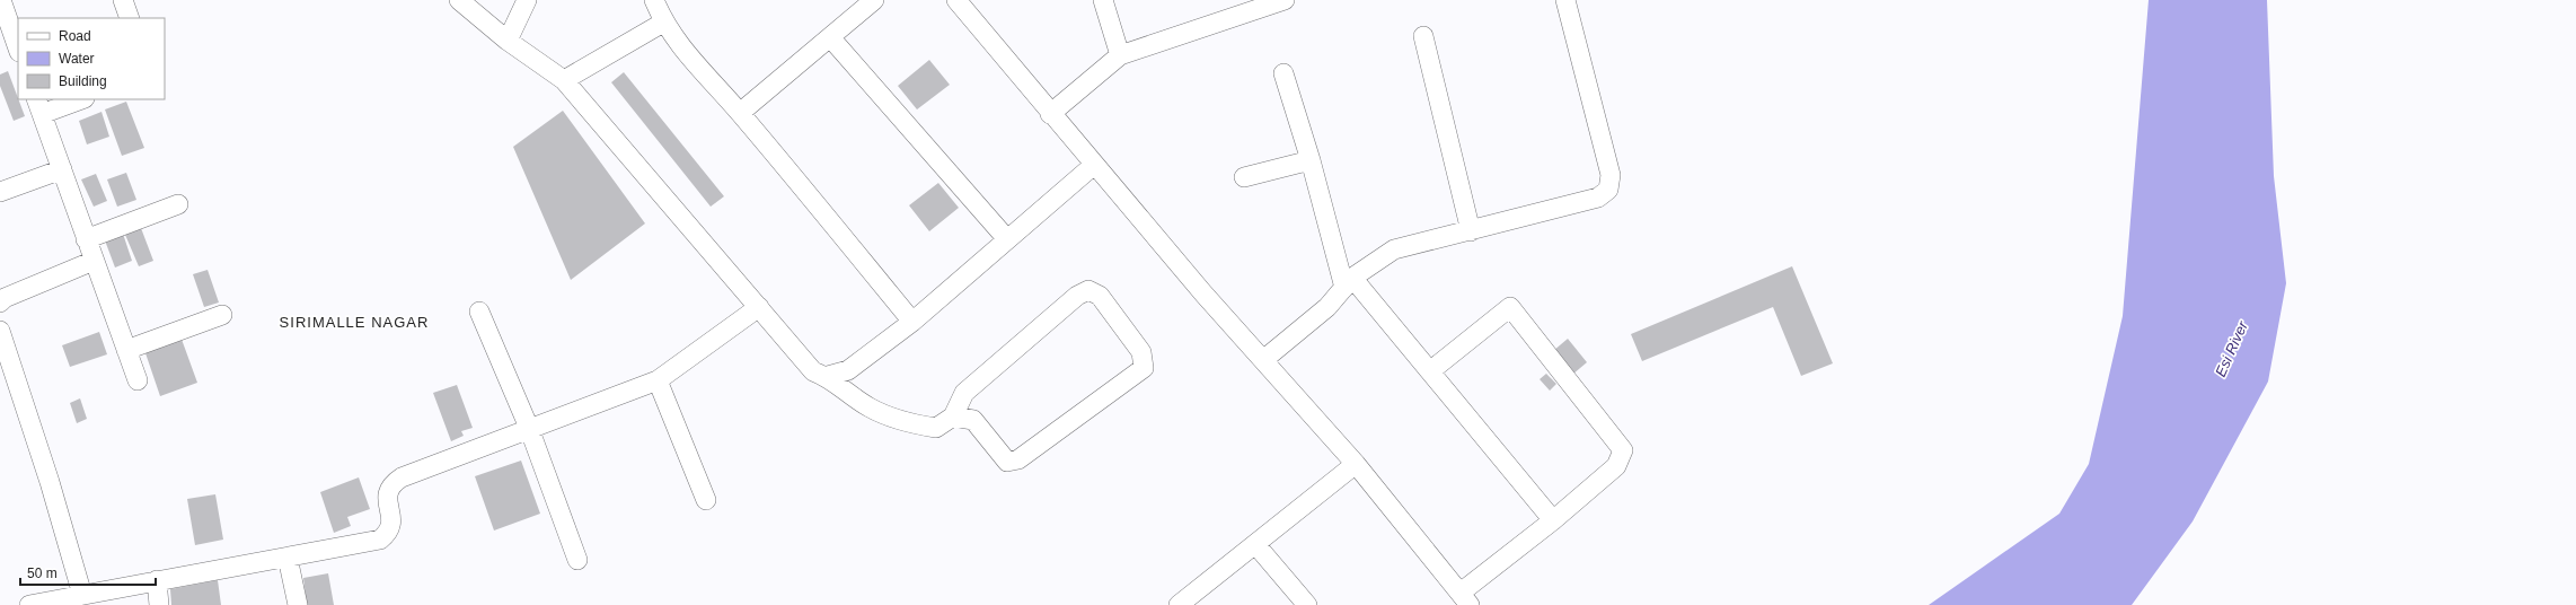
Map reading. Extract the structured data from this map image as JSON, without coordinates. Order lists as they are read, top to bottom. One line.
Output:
{"districts":["SIRIMALLE NAGAR"],"water":["Esi River"],"legend":["Road","Water","Building"],"scale_bar":"50 m"}
